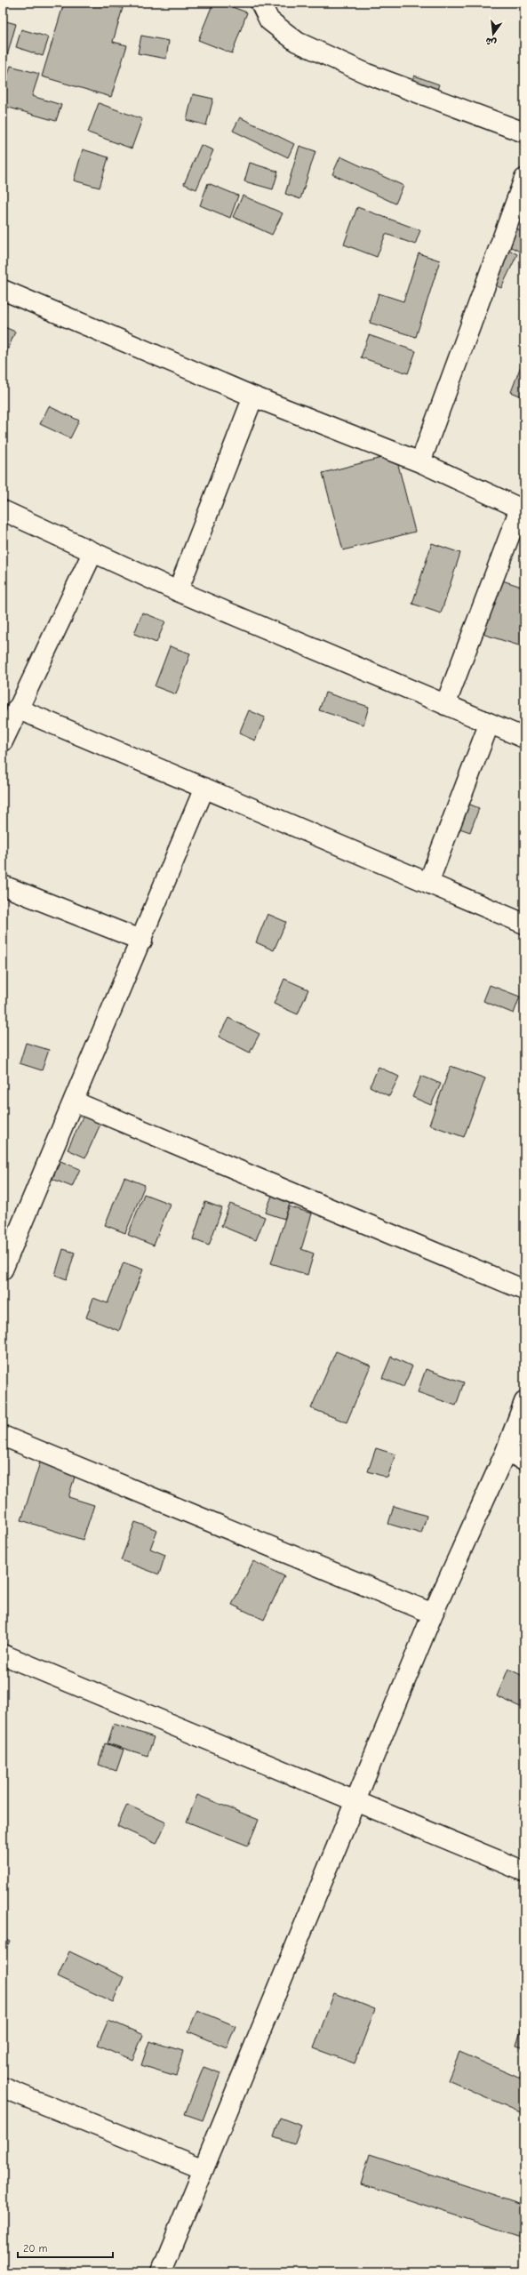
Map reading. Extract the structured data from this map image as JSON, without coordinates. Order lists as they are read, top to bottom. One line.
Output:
{"scale_bar":"20 m","north":"bottom"}
